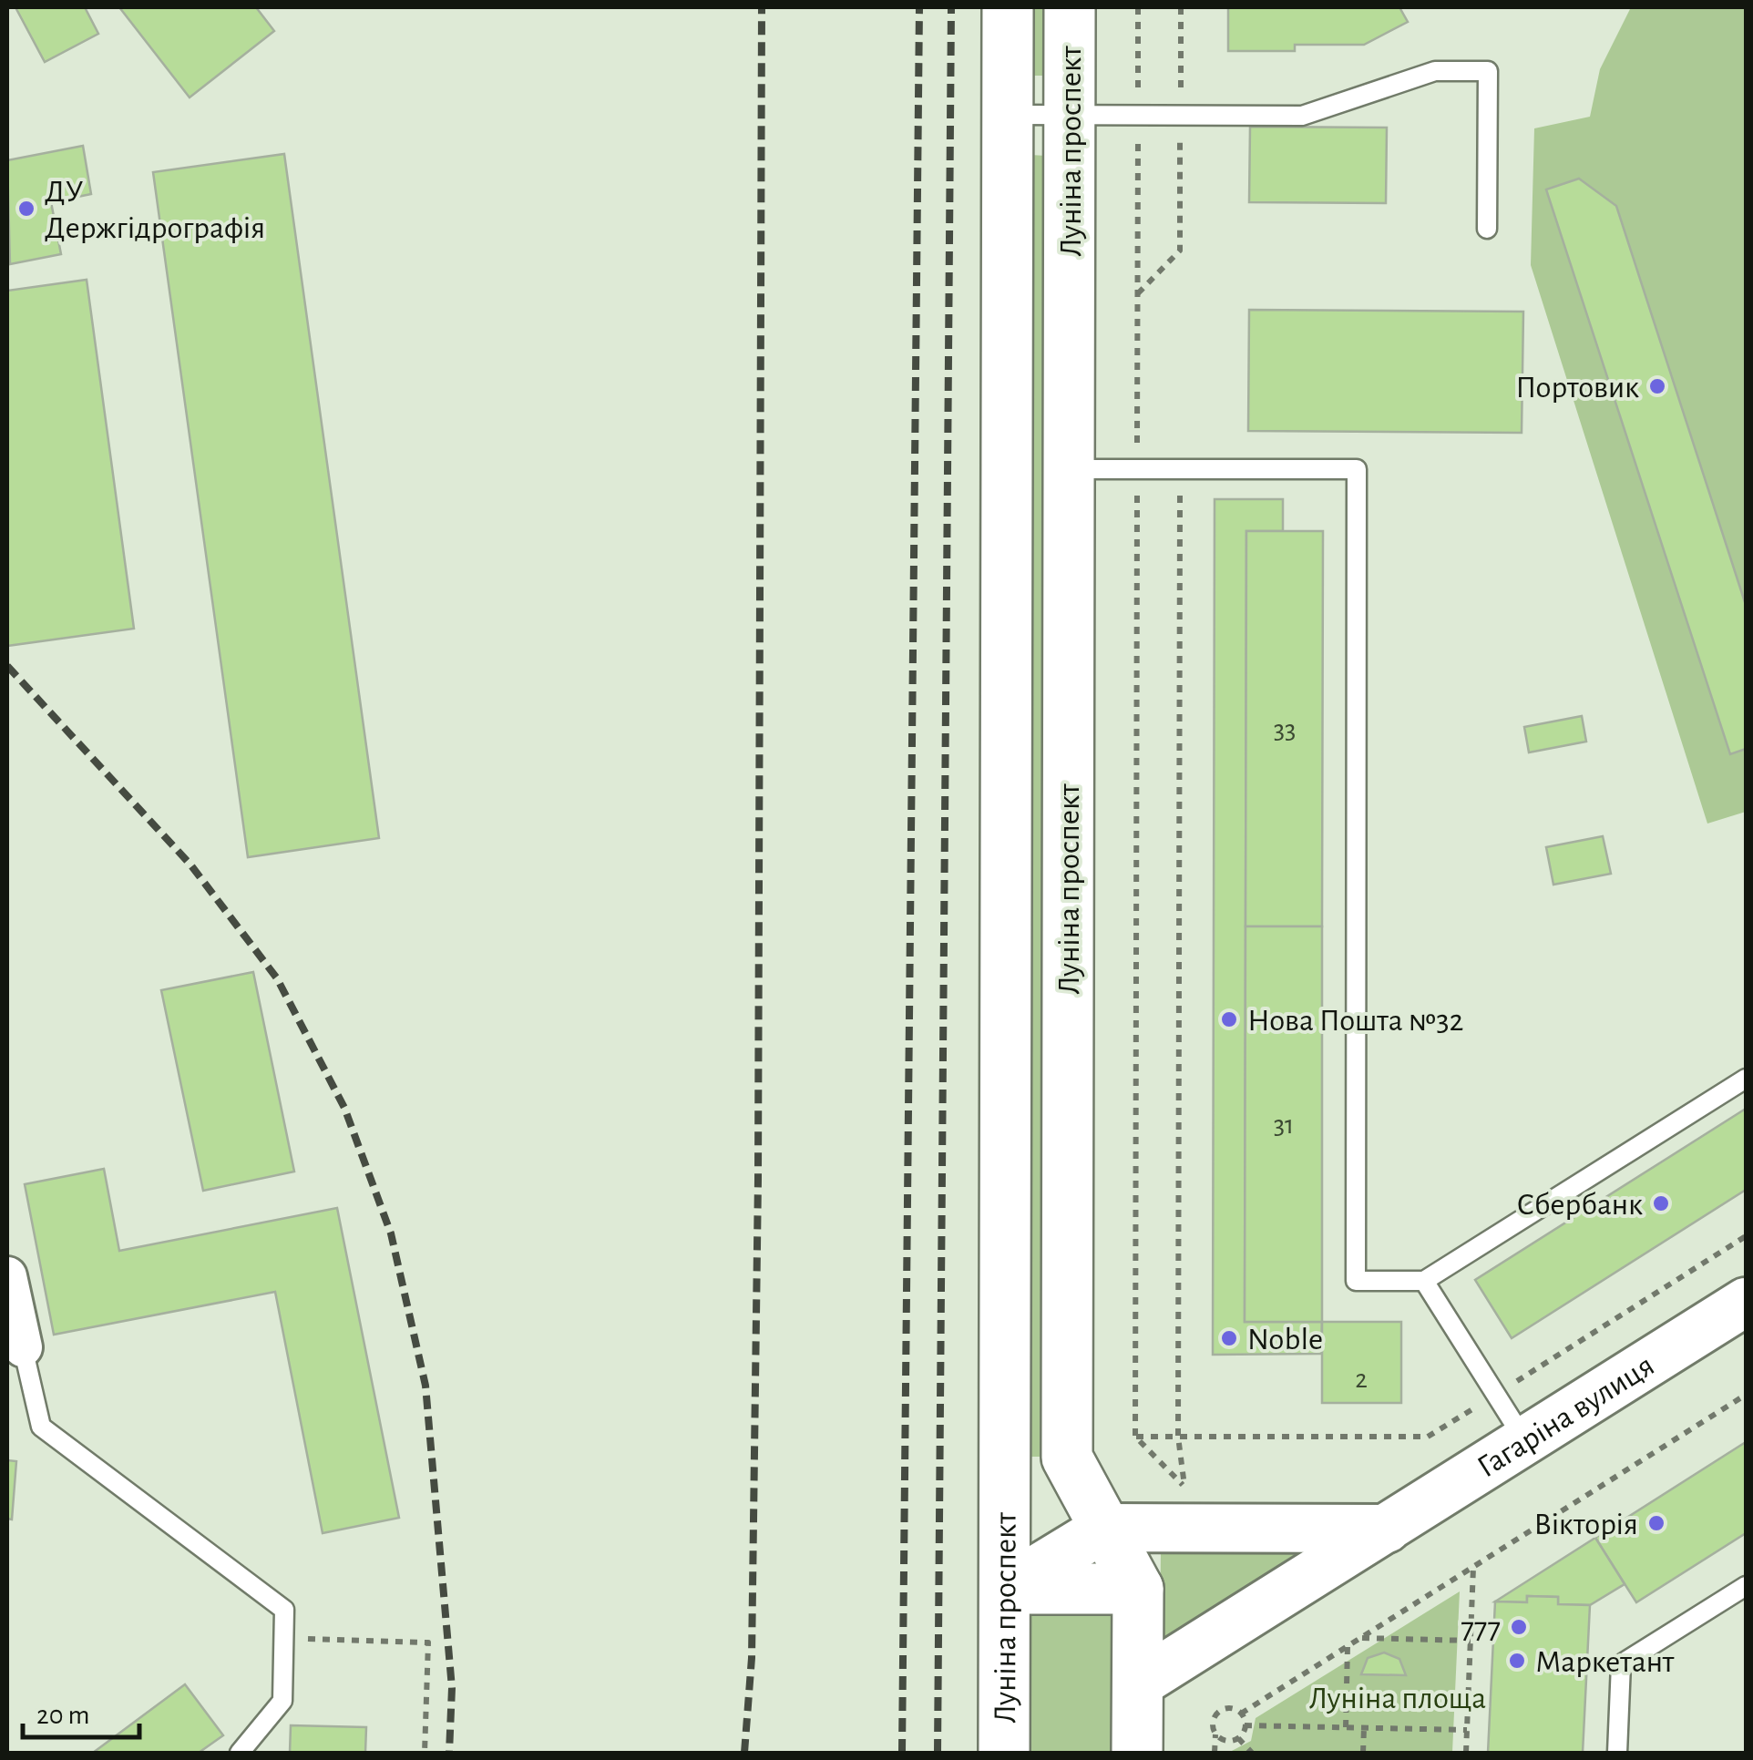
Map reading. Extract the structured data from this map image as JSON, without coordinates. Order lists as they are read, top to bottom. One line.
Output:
{"streets":{"main road":["Луніна проспект"],"street":["Гагаріна вулиця"]},"crossings":[["Луніна проспект","Гагаріна вулиця"]],"parks":["Луніна площа"],"places":["ДУ Держгідрографія","Портовик","Нова Пошта №32","Сбербанк","Noble","Вікторія","777","Маркетант"],"house_numbers":["33","31","2"],"scale_bar":"20 m"}
